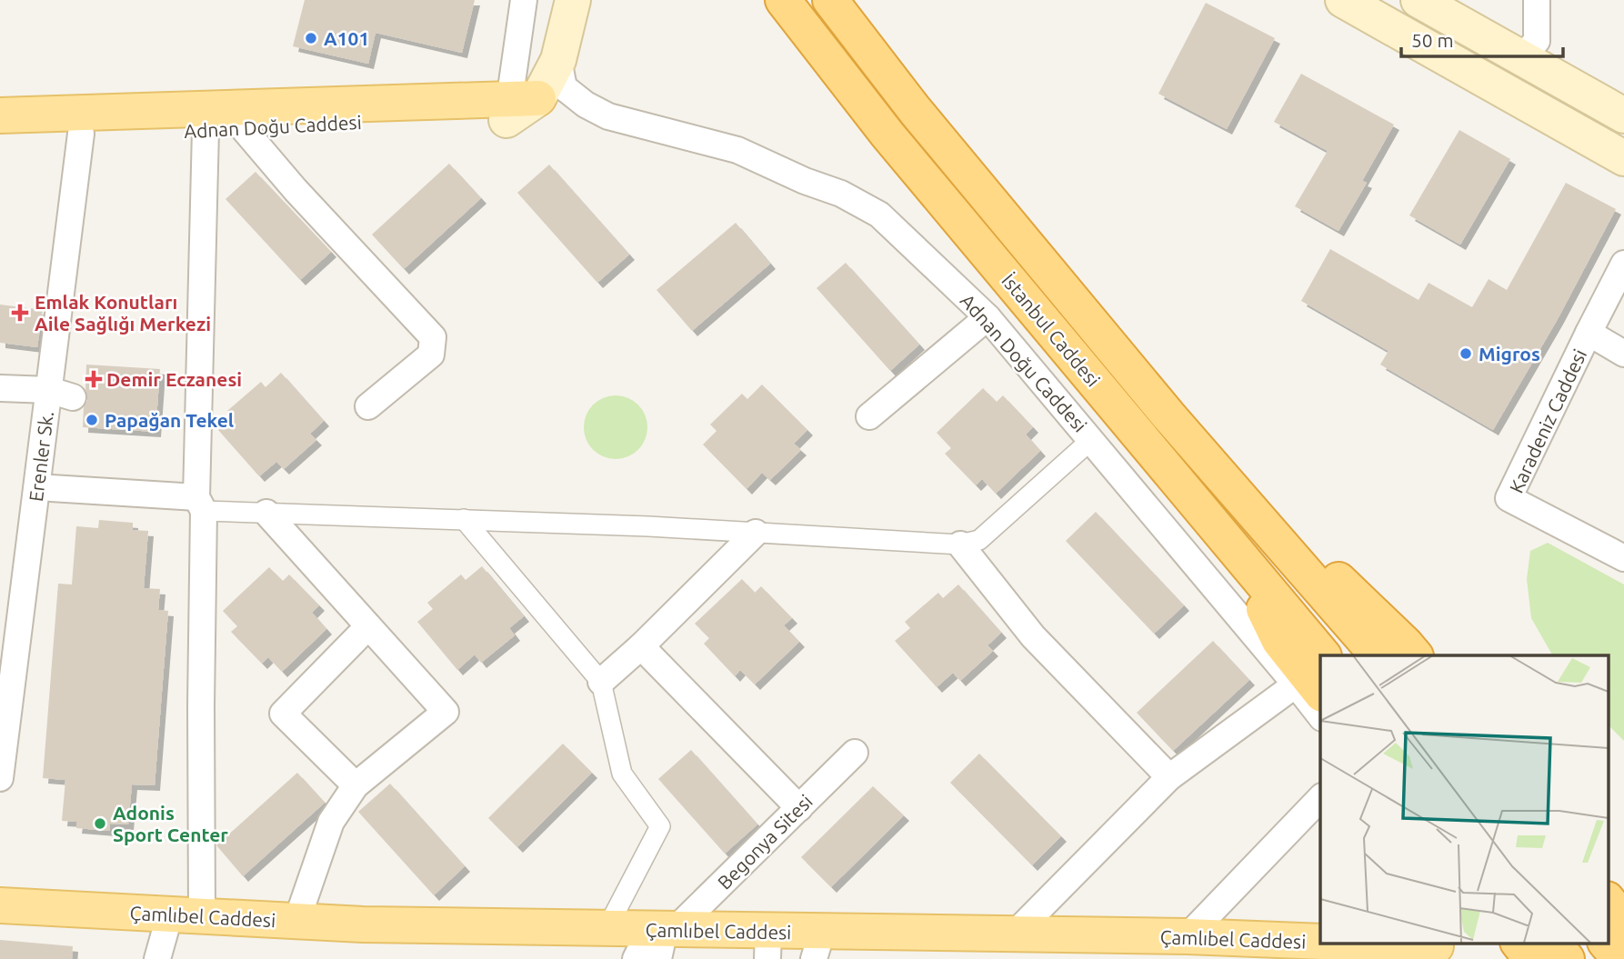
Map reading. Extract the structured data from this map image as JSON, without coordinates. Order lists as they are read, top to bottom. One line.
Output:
{"streets":{"highway":["İstanbul Caddesi"],"main road":["Adnan Doğu Caddesi","Çamlıbel Caddesi"],"street":["Karadeniz Caddesi","Erenler Sk.","Begonya Sitesi"]},"crossings":[["Adnan Doğu Caddesi","Erenler Sk."],["Begonya Sitesi","Çamlıbel Caddesi"]],"places":{"other":["A101","Migros","Papağan Tekel","Adonis Sport Center"],"health":["Emlak Konutları Aile Sağlığı Merkezi","Demir Eczanesi"]},"scale_bar":"50 m"}
